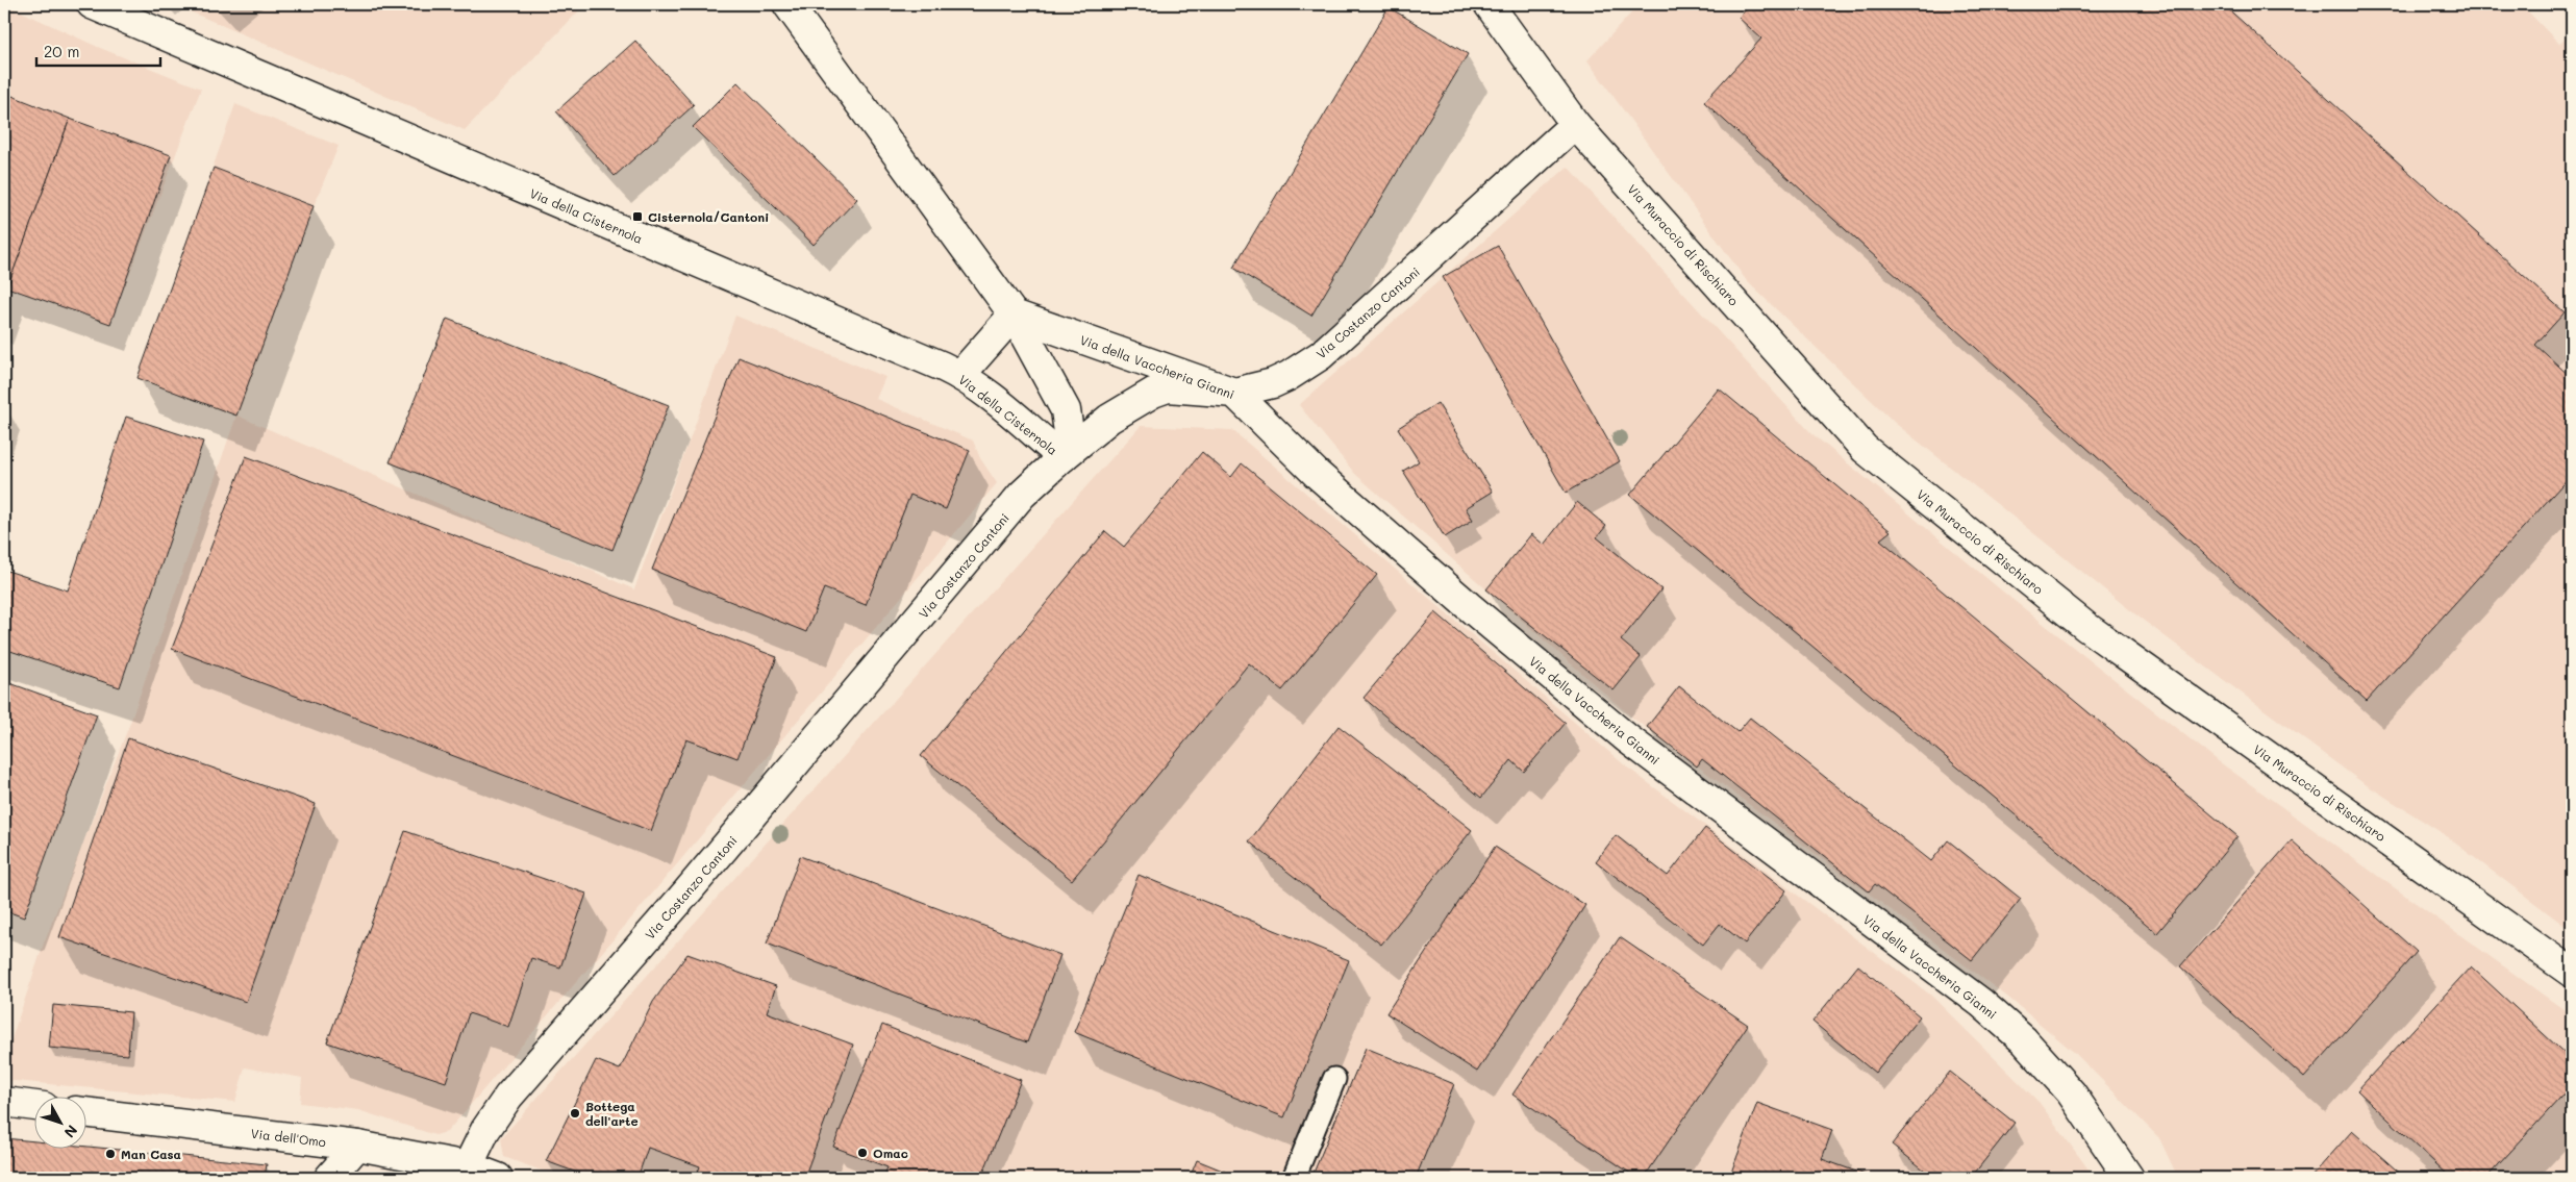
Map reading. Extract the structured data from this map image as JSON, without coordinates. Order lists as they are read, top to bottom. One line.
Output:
{"streets":{"street":["Via della Cisternola","Via Muraccio di Rischiaro","Via Costanzo Cantoni","Via della Vaccheria Gianni","Via dell'Omo"]},"crossings":[["Via della Cisternola","Via Costanzo Cantoni"],["Via Muraccio di Rischiaro","Via Costanzo Cantoni"],["Via Costanzo Cantoni","Via della Vaccheria Gianni"],["Via Costanzo Cantoni","Via dell'Omo"]],"places":{"transit":["Cisternola/Cantoni"],"other":["Bottega dell'arte","Omac","Man Casa"]},"scale_bar":"20 m","north":"bottom right"}
